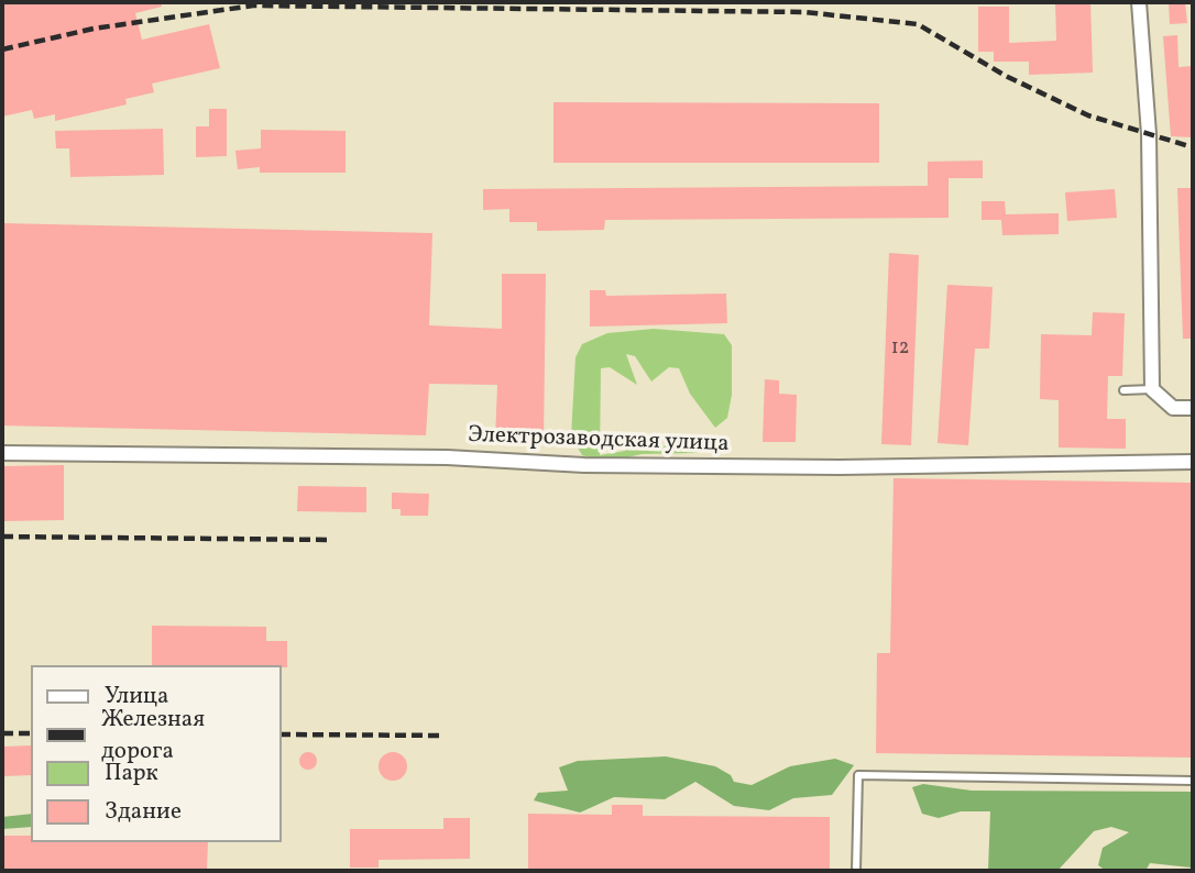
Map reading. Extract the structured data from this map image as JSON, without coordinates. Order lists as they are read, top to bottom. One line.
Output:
{"streets":{"street":["Электрозаводская улица"]},"house_numbers":["12"],"legend":["Улица","Железная дорога","Парк","Здание"]}
